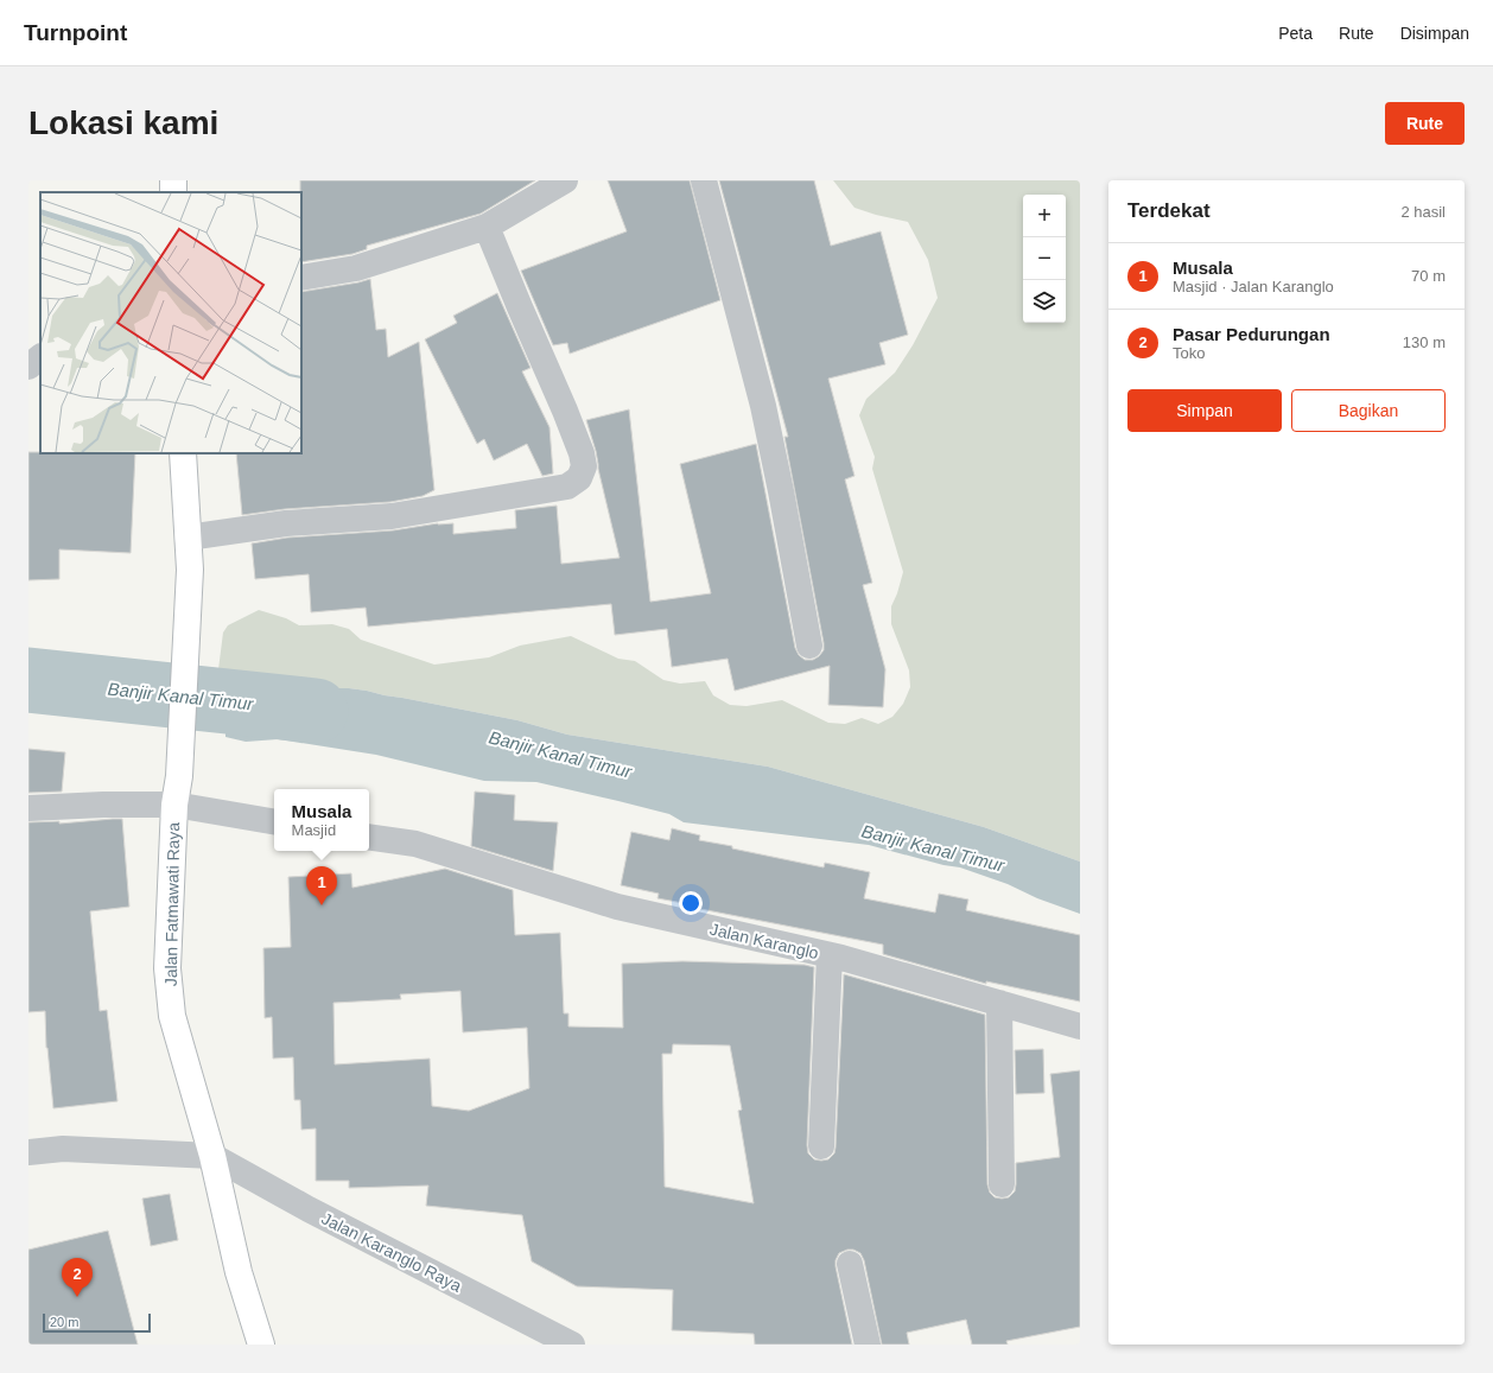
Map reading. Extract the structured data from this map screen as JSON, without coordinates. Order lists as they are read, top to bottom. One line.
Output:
{"streets":{"main road":["Jalan Fatmawati Raya"],"street":["Jalan Karanglo","Jalan Karanglo Raya"]},"crossings":[["Jalan Fatmawati Raya","Jalan Karanglo Raya"]],"water":["Banjir Kanal Timur"],"scale_bar":"20 m","page":{"header":"Turnpoint","nav":["Peta","Rute","Disimpan"],"buttons":["Rute",["Simpan","Bagikan"]],"title":"Lokasi kami","heading":["Terdekat","2 hasil"],"map_buttons":["+","−"],"list":[{"mark":"1","name":"Musala","note":"Masjid · Jalan Karanglo","value":"70 m"},{"mark":"2","name":"Pasar Pedurungan","note":"Toko","value":"130 m"}],"popup":["Musala","Masjid"],"pins":["1","2"],"scale":"20 m"}}
